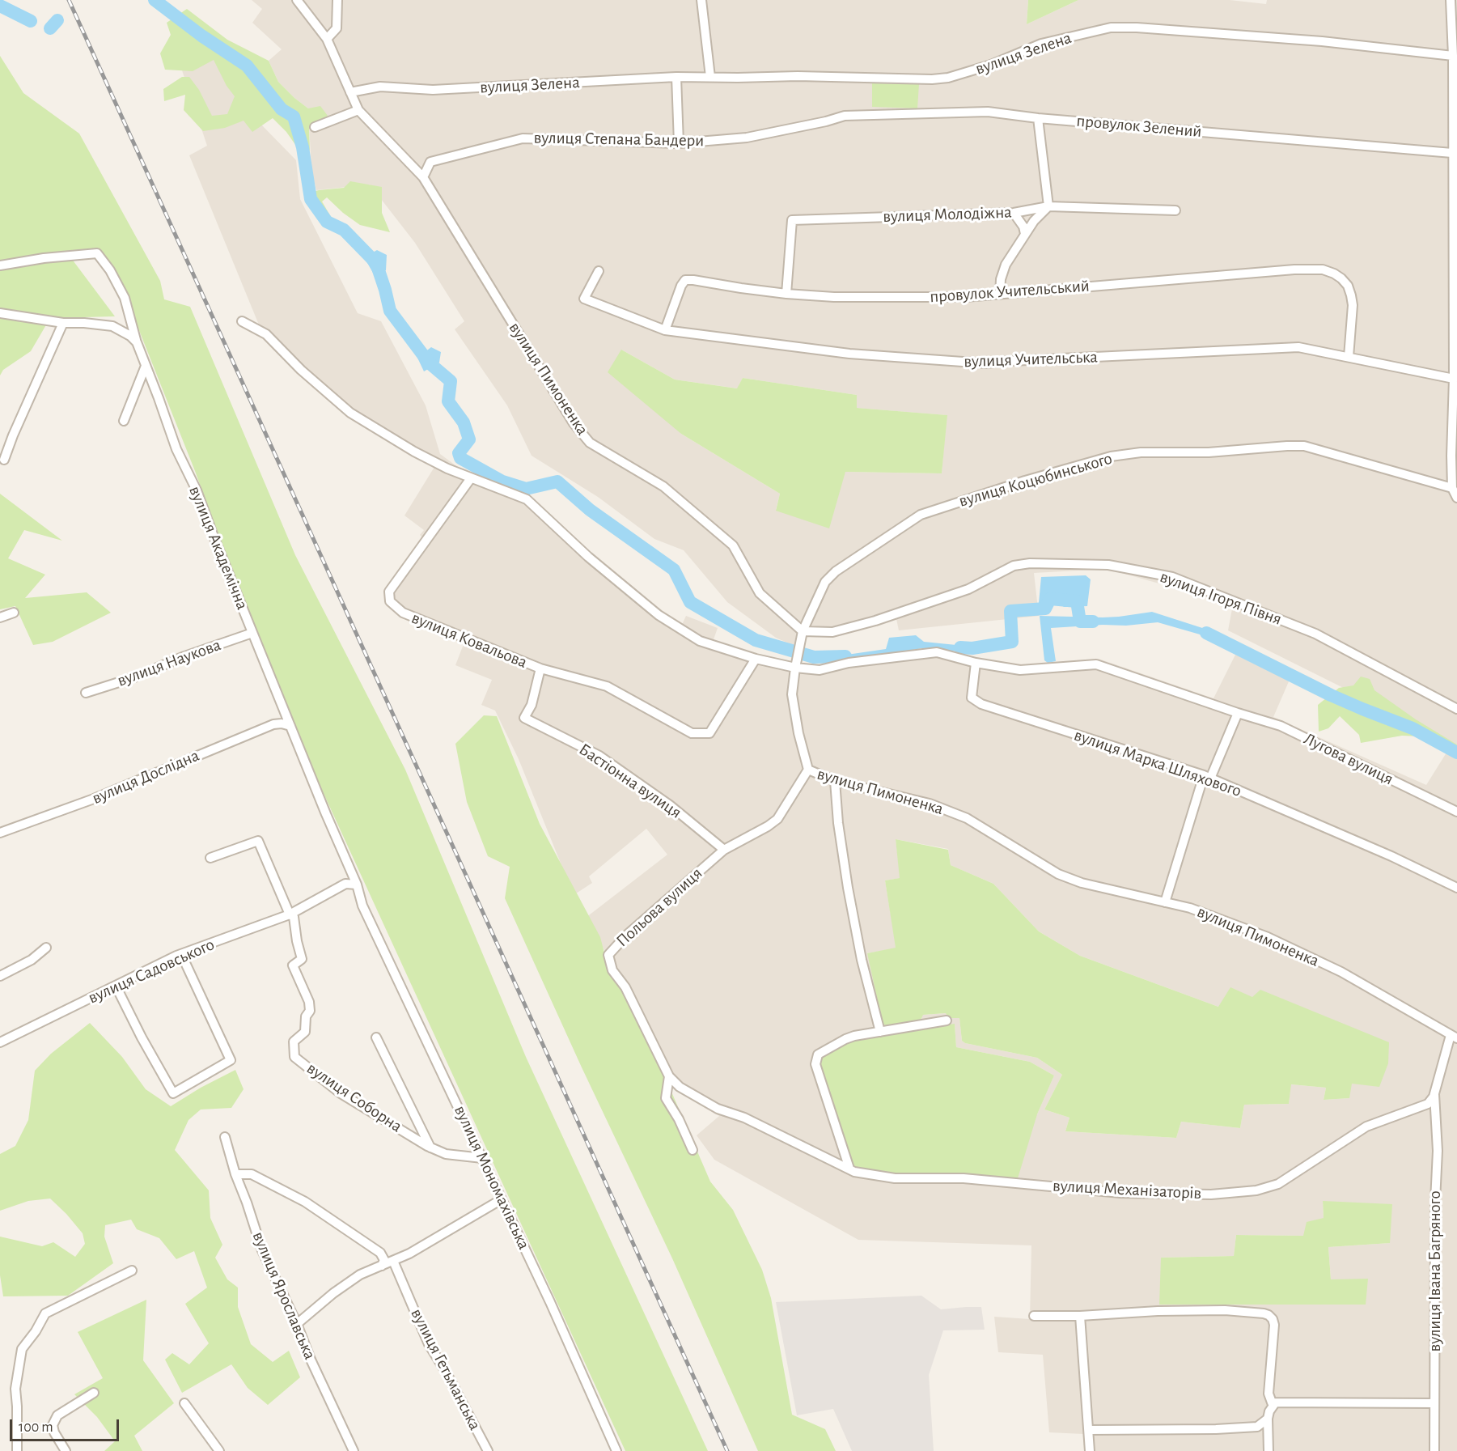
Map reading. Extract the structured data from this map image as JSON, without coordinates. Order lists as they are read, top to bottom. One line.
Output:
{"streets":{"street":["вулиця Зелена","провулок Зелений","вулиця Степана Бандери","вулиця Молодіжна","провулок Учительський","вулиця Учительська","вулиця Пимоненка","вулиця Коцюбинського","вулиця Академічна","вулиця Ігоря Півня","вулиця Ковальова","вулиця Наукова","Лугова вулиця","вулиця Марка Шляхового","вулиця Дослідна","Бастіонна вулиця","Польова вулиця","вулиця Садовського","вулиця Соборна","вулиця Мономахівська","вулиця Механізаторів","вулиця Івана Багряного","вулиця Ярославська","вулиця Гетьманська"]},"crossings":[["вулиця Зелена","вулиця Пимоненка"],["провулок Зелений","вулиця Степана Бандери"],["вулиця Степана Бандери","вулиця Пимоненка"],["вулиця Молодіжна","провулок Учительський"],["провулок Учительський","вулиця Учительська"],["вулиця Пимоненка","вулиця Коцюбинського"],["вулиця Пимоненка","вулиця Ігоря Півня"],["вулиця Пимоненка","Польова вулиця"],["вулиця Пимоненка","вулиця Механізаторів"],["вулиця Коцюбинського","вулиця Ігоря Півня"],["вулиця Академічна","вулиця Наукова"],["вулиця Академічна","вулиця Садовського"],["вулиця Академічна","вулиця Мономахівська"],["вулиця Ковальова","Бастіонна вулиця"],["Лугова вулиця","вулиця Марка Шляхового"],["Бастіонна вулиця","Польова вулиця"],["Польова вулиця","вулиця Механізаторів"],["вулиця Садовського","вулиця Соборна"],["вулиця Садовського","вулиця Мономахівська"],["вулиця Соборна","вулиця Мономахівська"],["вулиця Механізаторів","вулиця Івана Багряного"]],"scale_bar":"100 m"}
